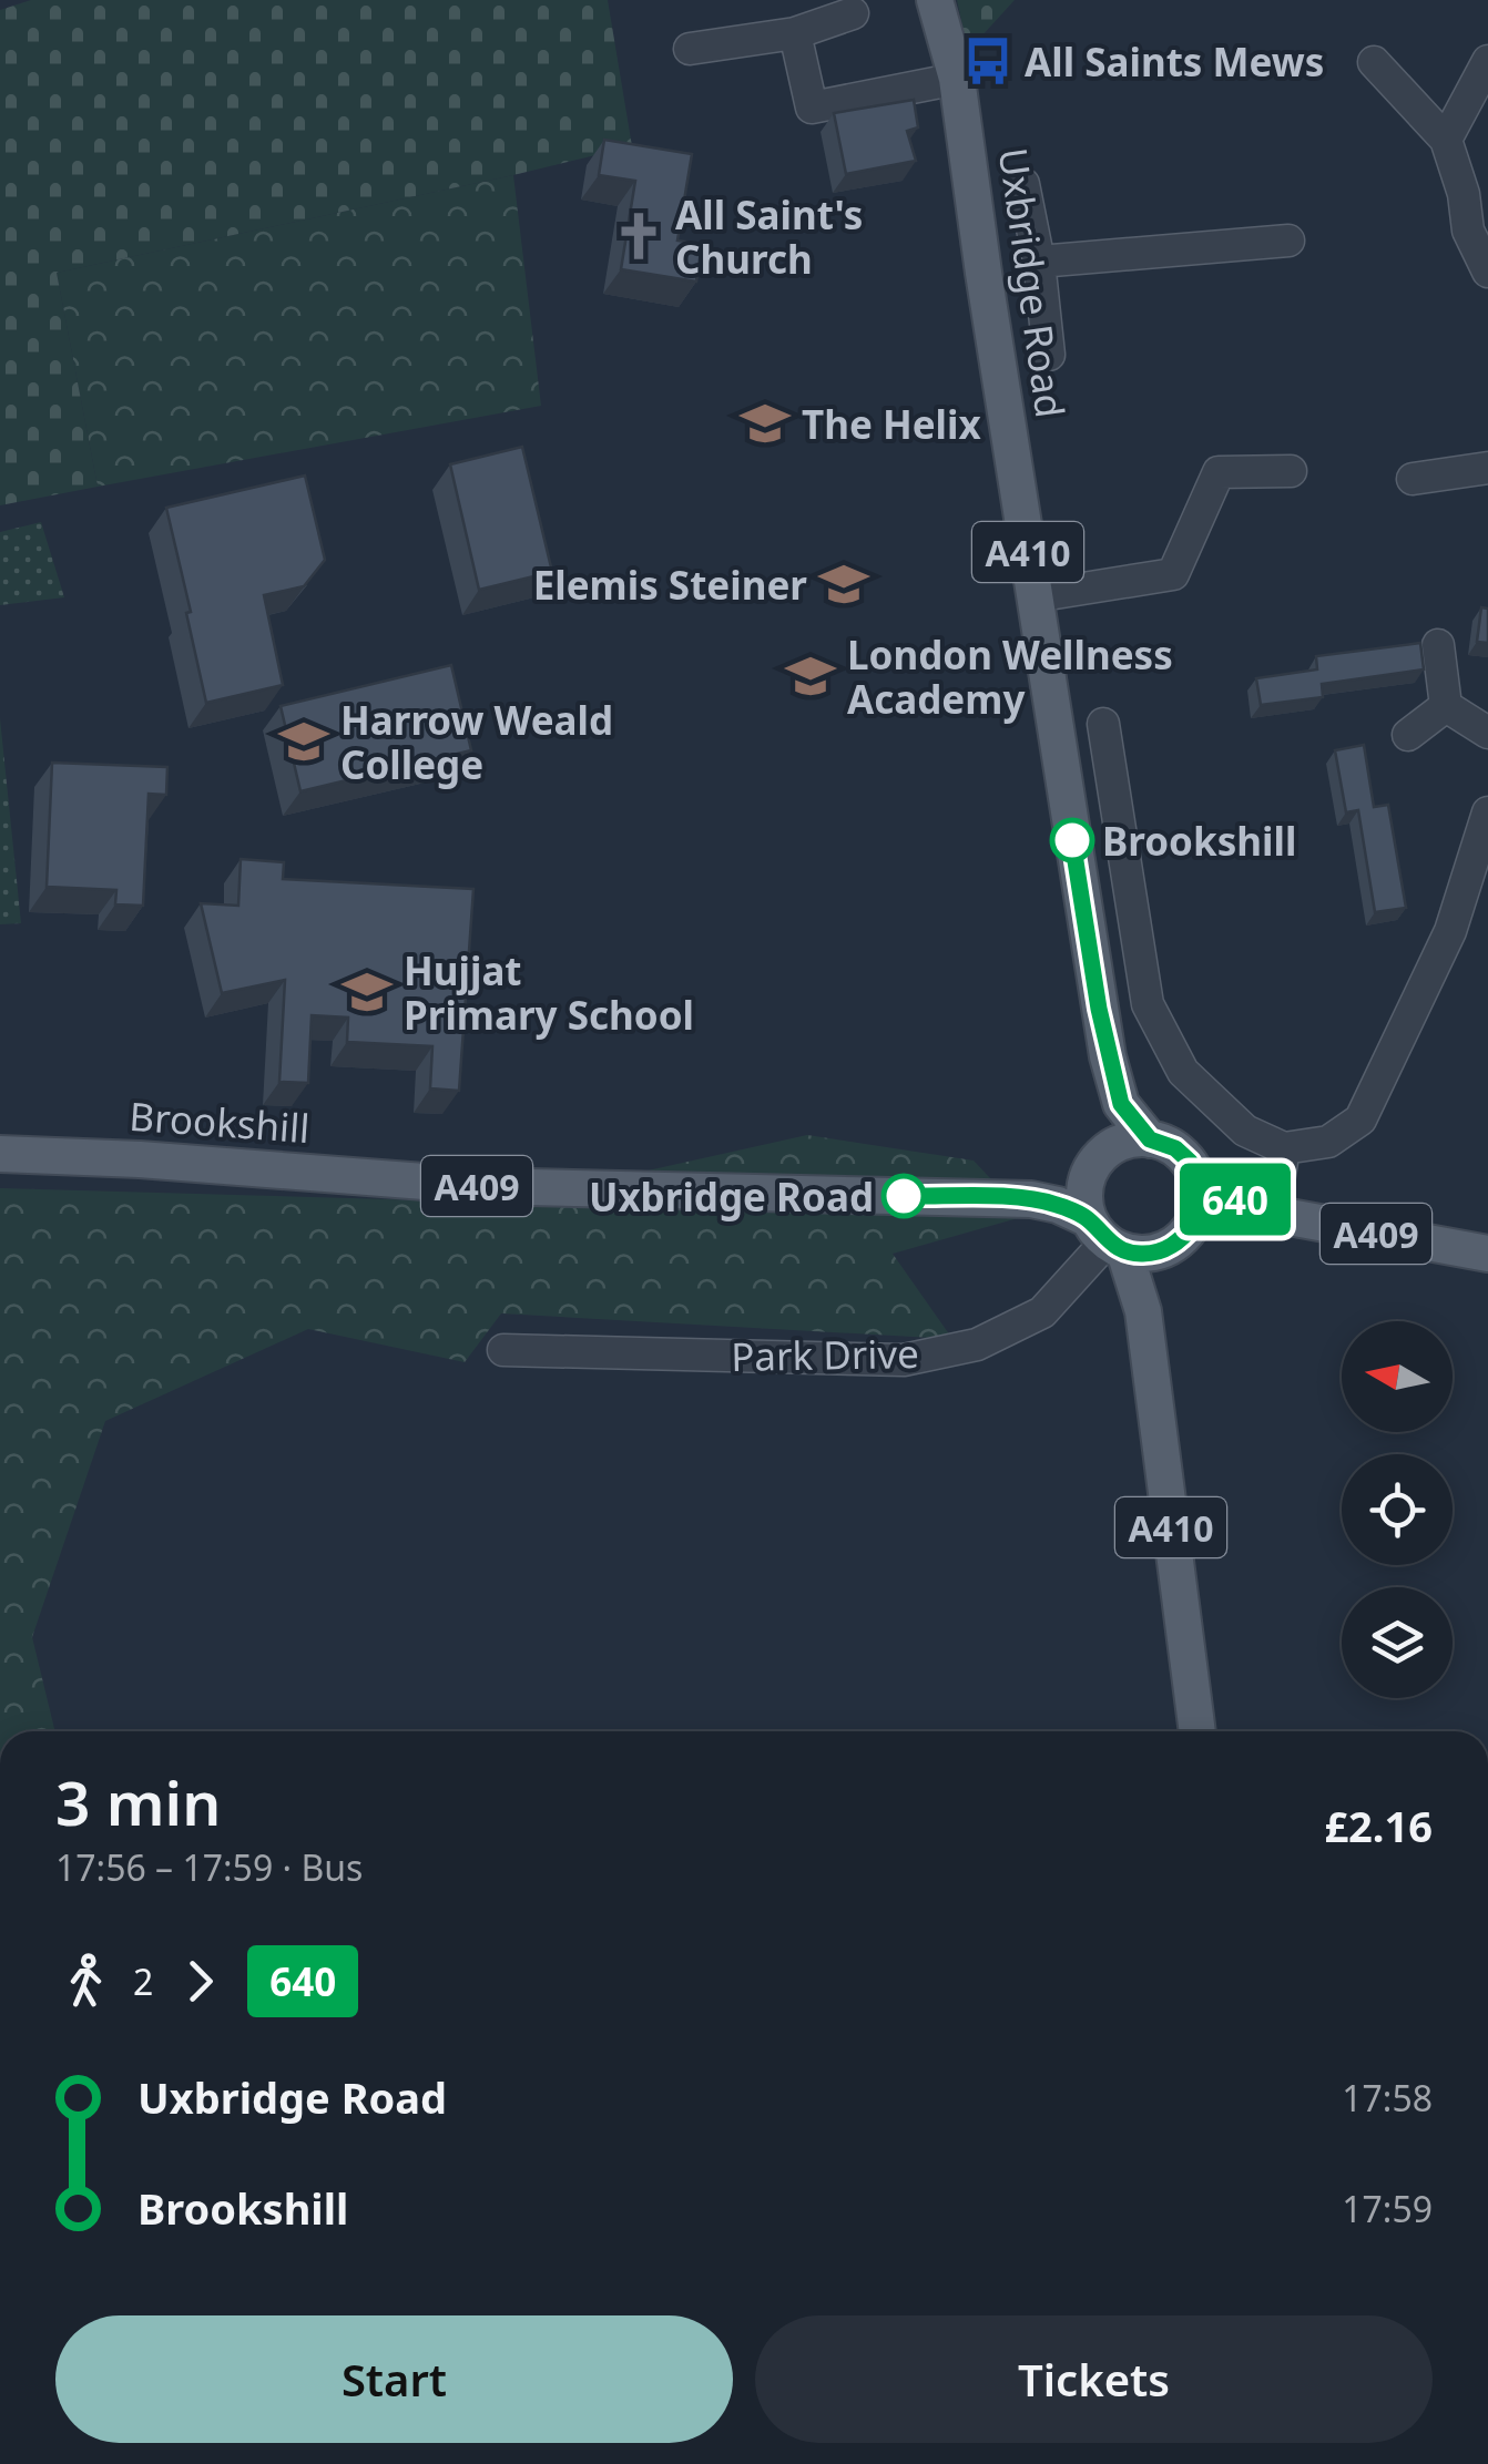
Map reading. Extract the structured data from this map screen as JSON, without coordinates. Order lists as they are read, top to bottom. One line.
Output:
{"streets":{"main road":["Uxbridge Road","A410","Brookshill","A409"],"street":["Park Drive"]},"crossings":[["Uxbridge Road","A410"],["Uxbridge Road","Brookshill"],["Uxbridge Road","A409"],["Uxbridge Road","Park Drive"],["A410","Brookshill"],["A410","A409"],["A410","Park Drive"],["Brookshill","A409"],["Brookshill","Park Drive"],["A409","Park Drive"]],"places":{"bus stop":["All Saints Mews"],"church":["All Saint's Church"],"school or university":["The Helix","Elemis Steiner","London Wellness Academy","Harrow Weald College","Hujjat Primary School"],"other":["Brookshill","Uxbridge Road"]},"lines":["bus line 640"],"north":"left","page":{"on_map":"640","heading":["3 min","17:56 – 17:59 · Bus","£2.16"],"legs":["2","640"],"list":[{"name":"Uxbridge Road","value":"17:58"},{"name":"Brookshill","value":"17:59"}],"buttons":["Start","Tickets"]}}
